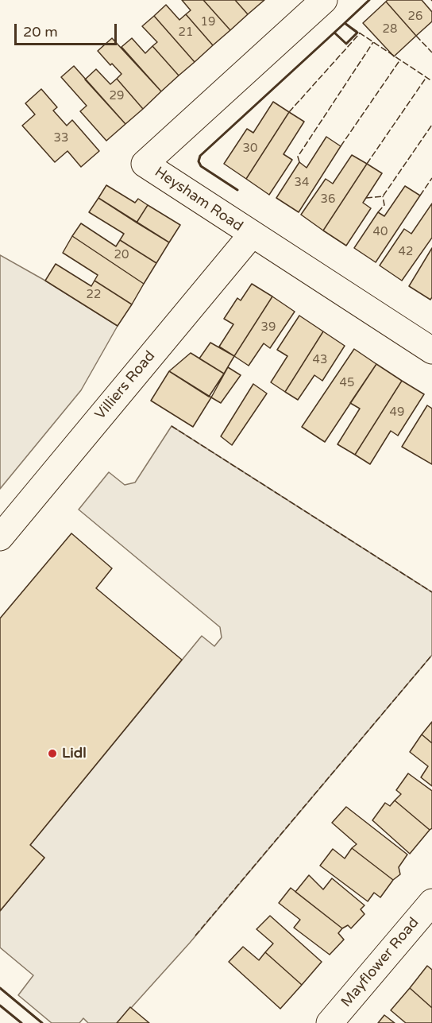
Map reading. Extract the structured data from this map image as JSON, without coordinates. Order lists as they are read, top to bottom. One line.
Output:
{"streets":{"street":["Heysham Road","Villiers Road","Mayflower Road"]},"crossings":[["Heysham Road","Villiers Road"]],"places":["Lidl"],"house_numbers":["26","19","28","21","29","33","30","34","36","40","42","20","22","39","43","45","49"],"scale_bar":"20 m"}
